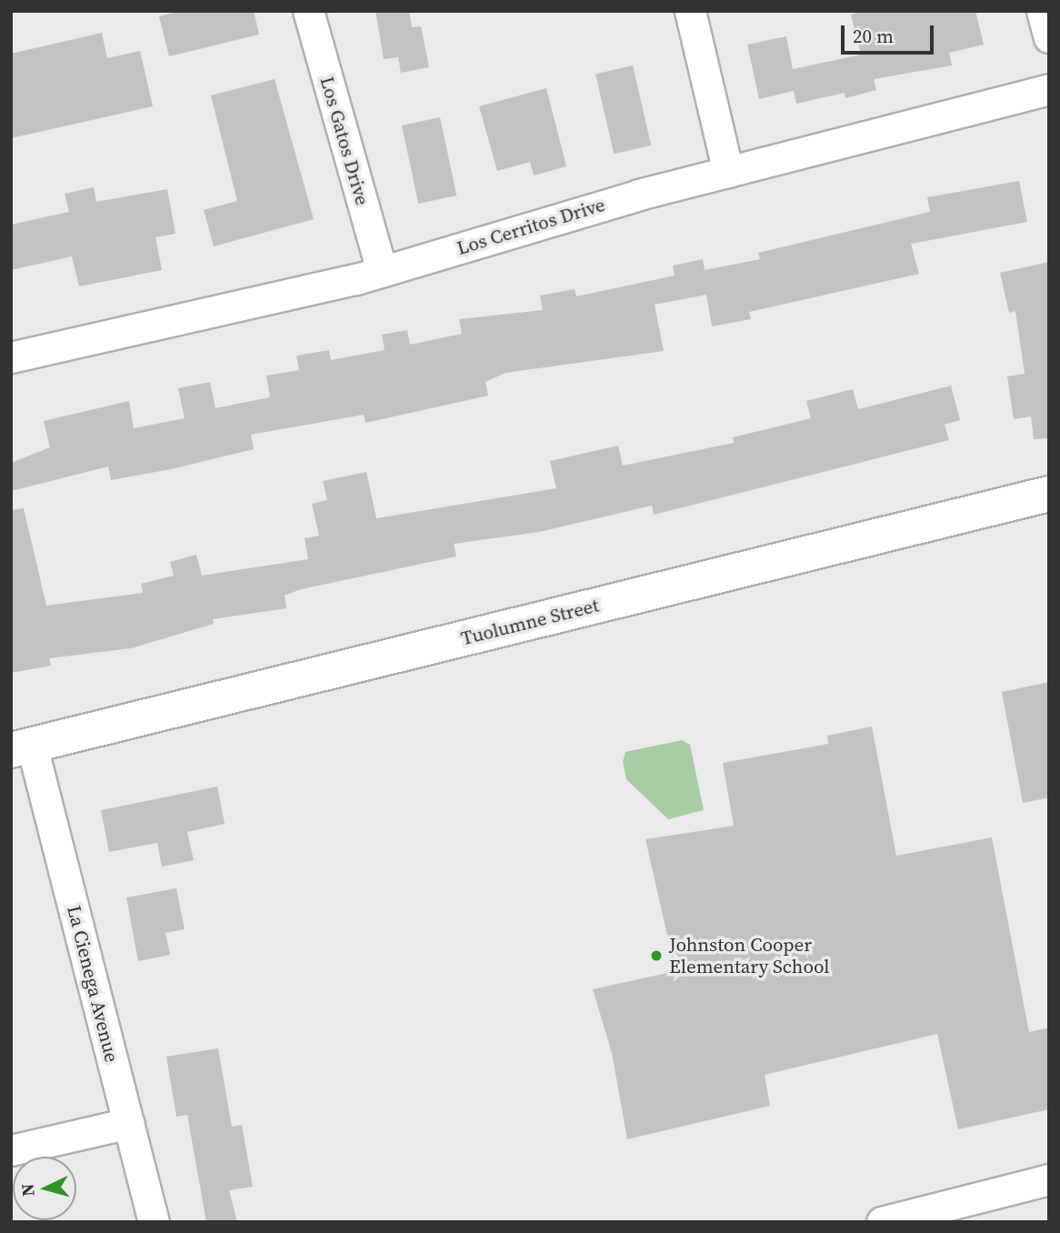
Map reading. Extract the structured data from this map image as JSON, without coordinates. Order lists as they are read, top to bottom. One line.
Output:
{"streets":{"main road":["Tuolumne Street"],"street":["Los Gatos Drive","Los Cerritos Drive","La Cienega Avenue"]},"crossings":[["Los Gatos Drive","Los Cerritos Drive"],["Tuolumne Street","La Cienega Avenue"]],"places":["Johnston Cooper Elementary School"],"scale_bar":"20 m","north":"left"}
